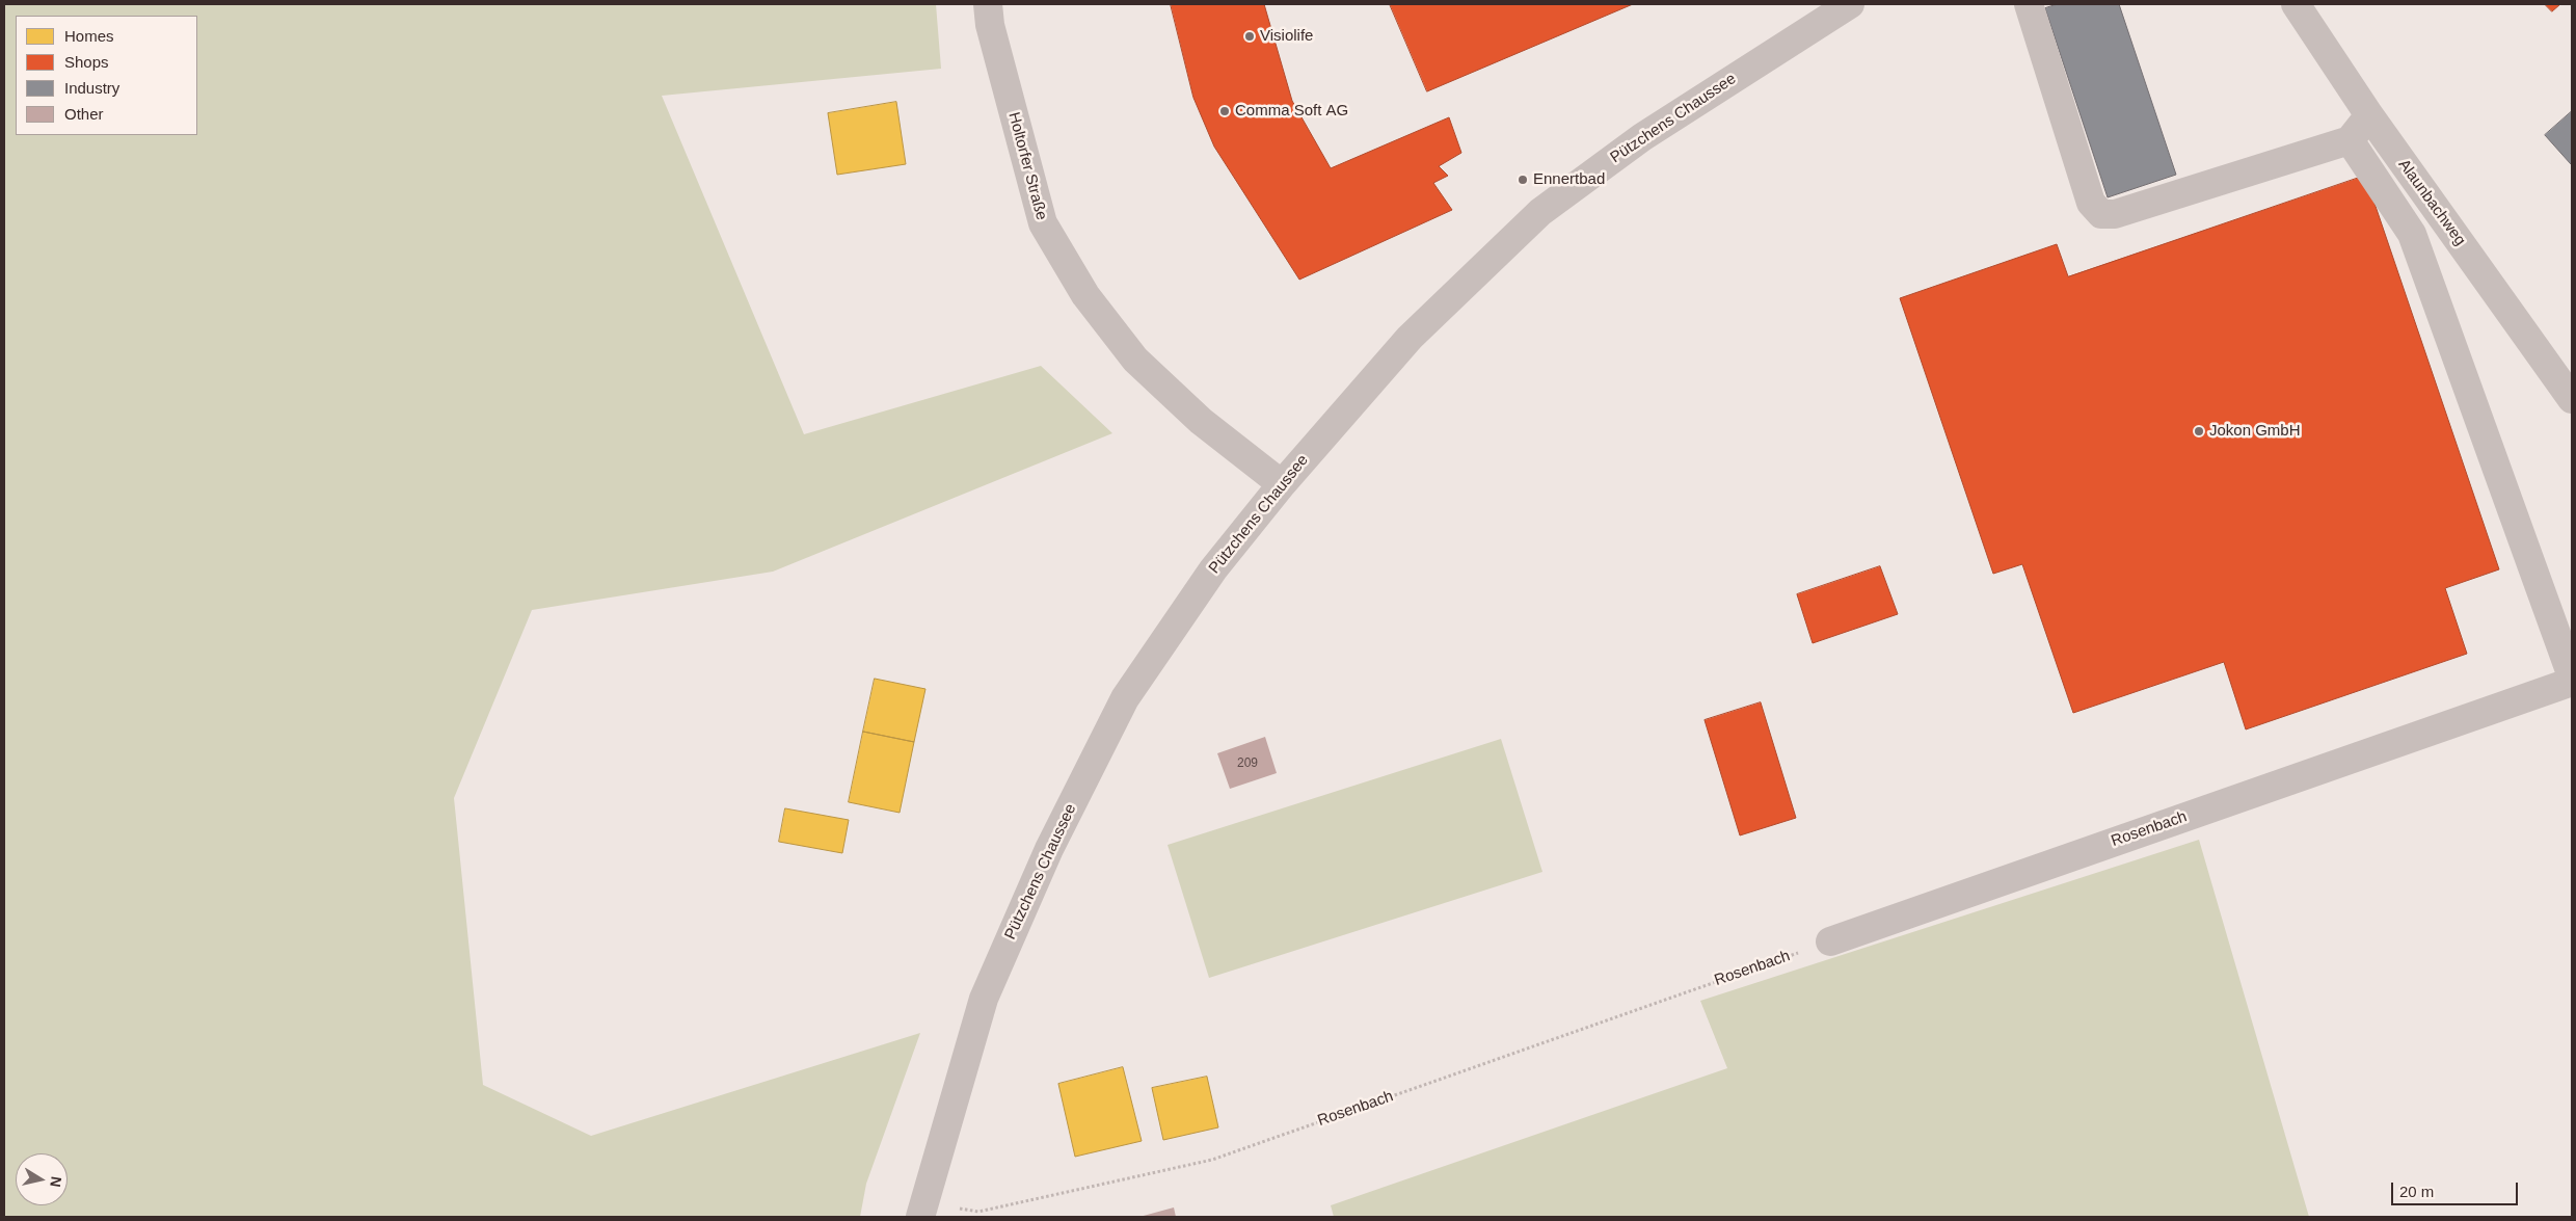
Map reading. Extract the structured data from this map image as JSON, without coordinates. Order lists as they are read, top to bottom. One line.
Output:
{"streets":{"street":["Pützchens Chaussee","Holtorfer Straße","Alaunbachweg","Rosenbach"]},"crossings":[["Pützchens Chaussee","Holtorfer Straße"],["Pützchens Chaussee","Rosenbach"]],"places":["Visiolife","Comma Soft AG","Ennertbad","Jokon GmbH"],"house_numbers":["209"],"legend":["Homes","Shops","Industry","Other"],"scale_bar":"20 m","north":"right"}
